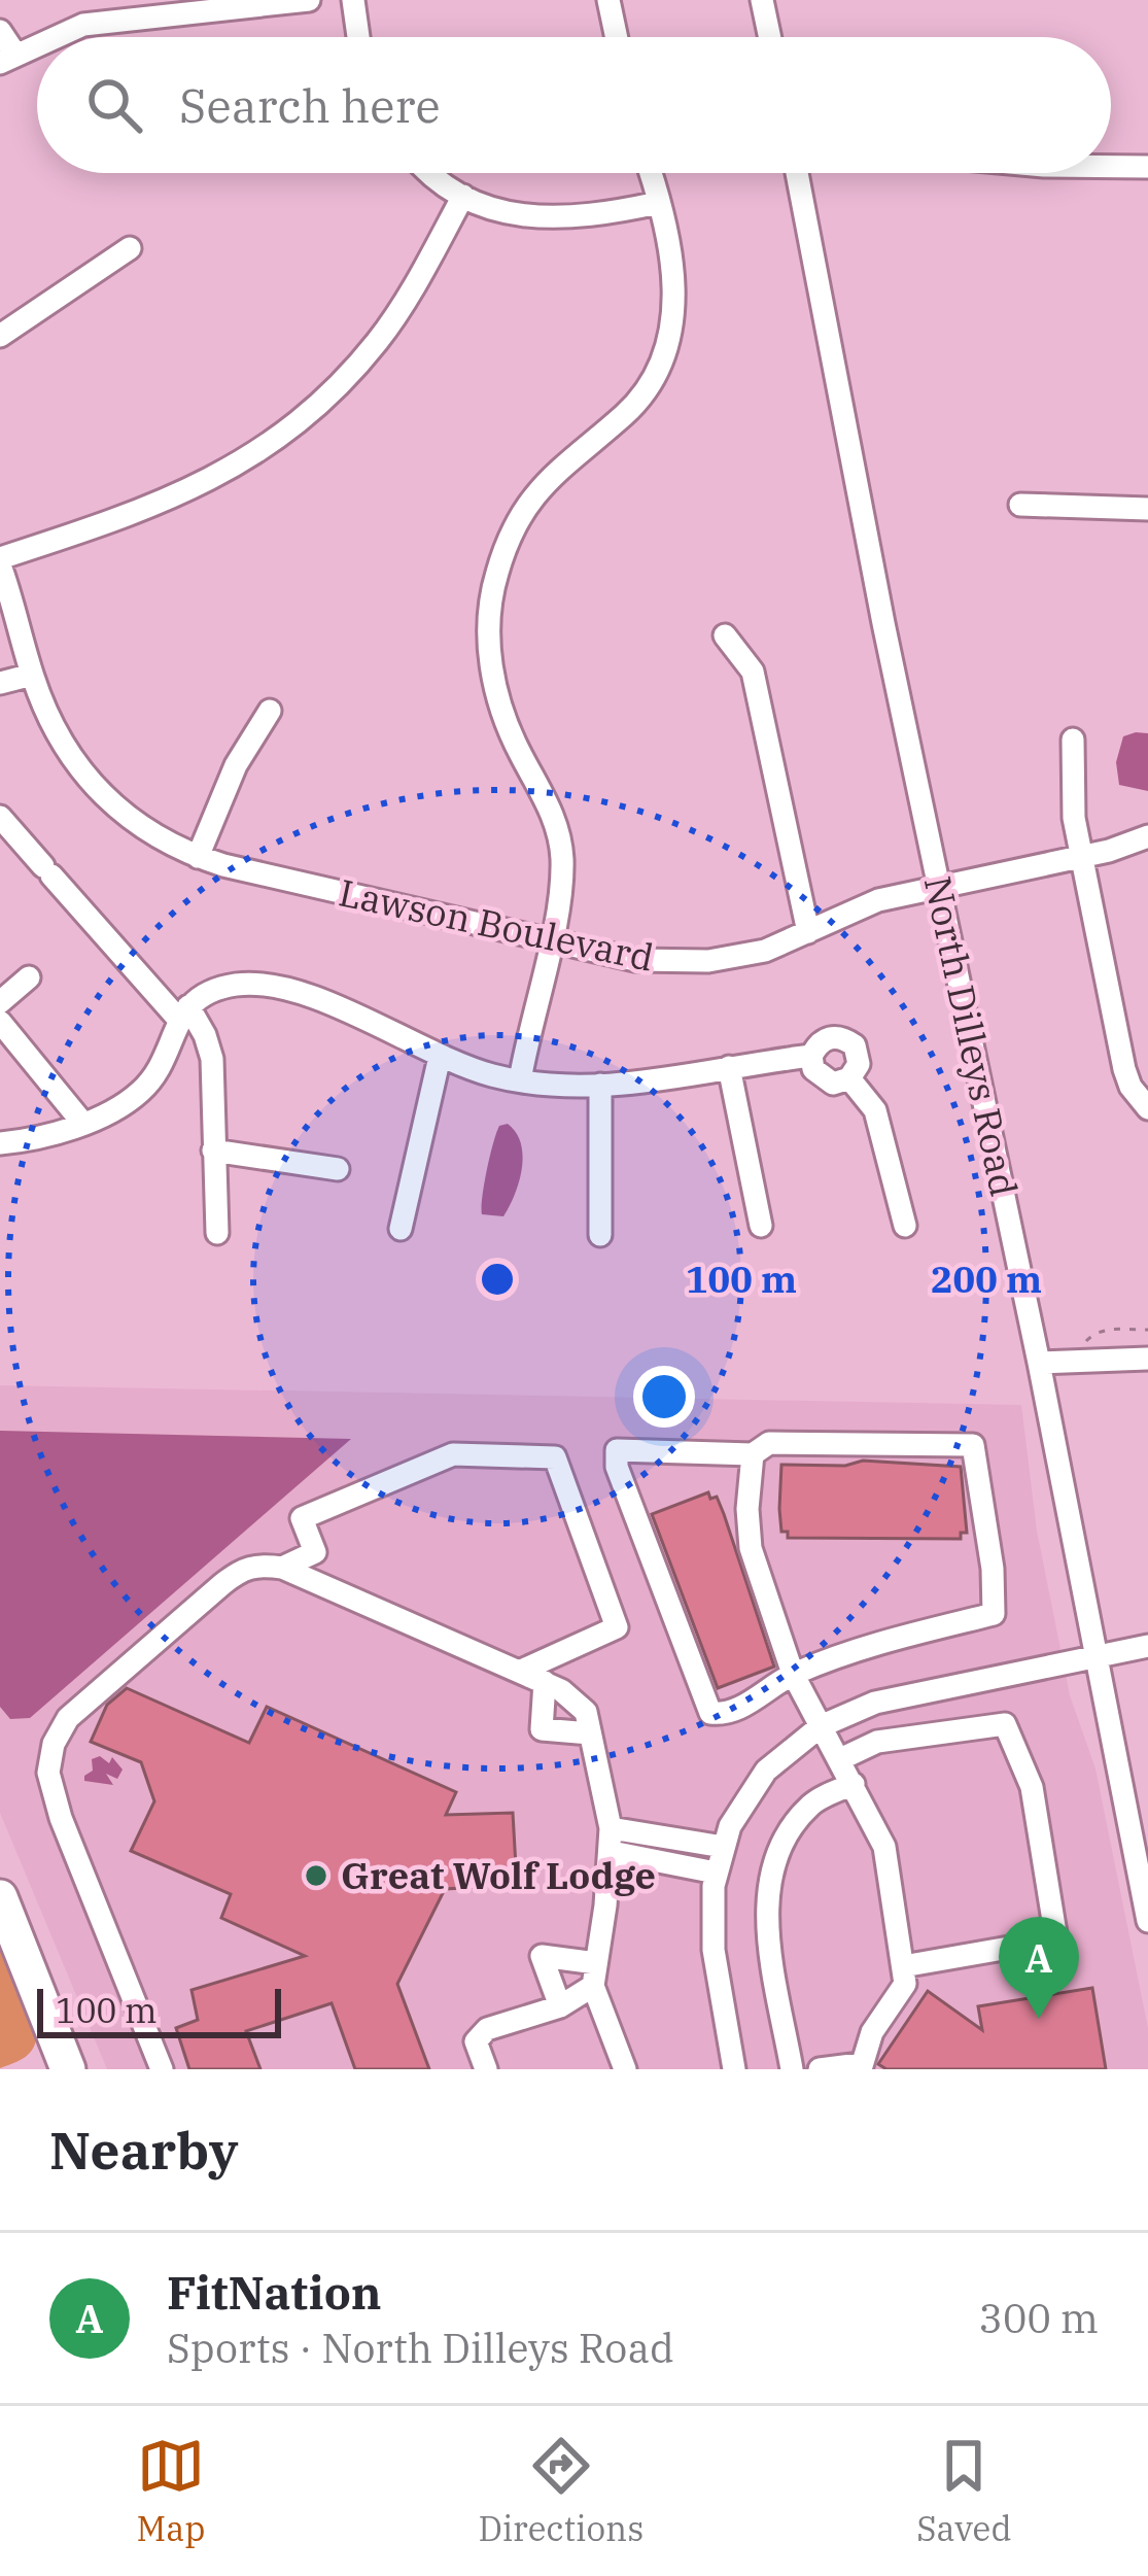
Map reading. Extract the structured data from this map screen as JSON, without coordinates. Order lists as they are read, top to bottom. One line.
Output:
{"streets":{"street":["Lawson Boulevard","North Dilleys Road"]},"crossings":[["Lawson Boulevard","North Dilleys Road"]],"places":["Great Wolf Lodge"],"scale_bar":"100 m","page":{"search":"Search here","pins":"A","scale":"100 m","heading":"Nearby","list":[{"mark":"A","name":"FitNation","note":"Sports · North Dilleys Road","value":"300 m"}],"nav":["Map","Directions","Saved"]},"rings":["100 m","200 m"]}
